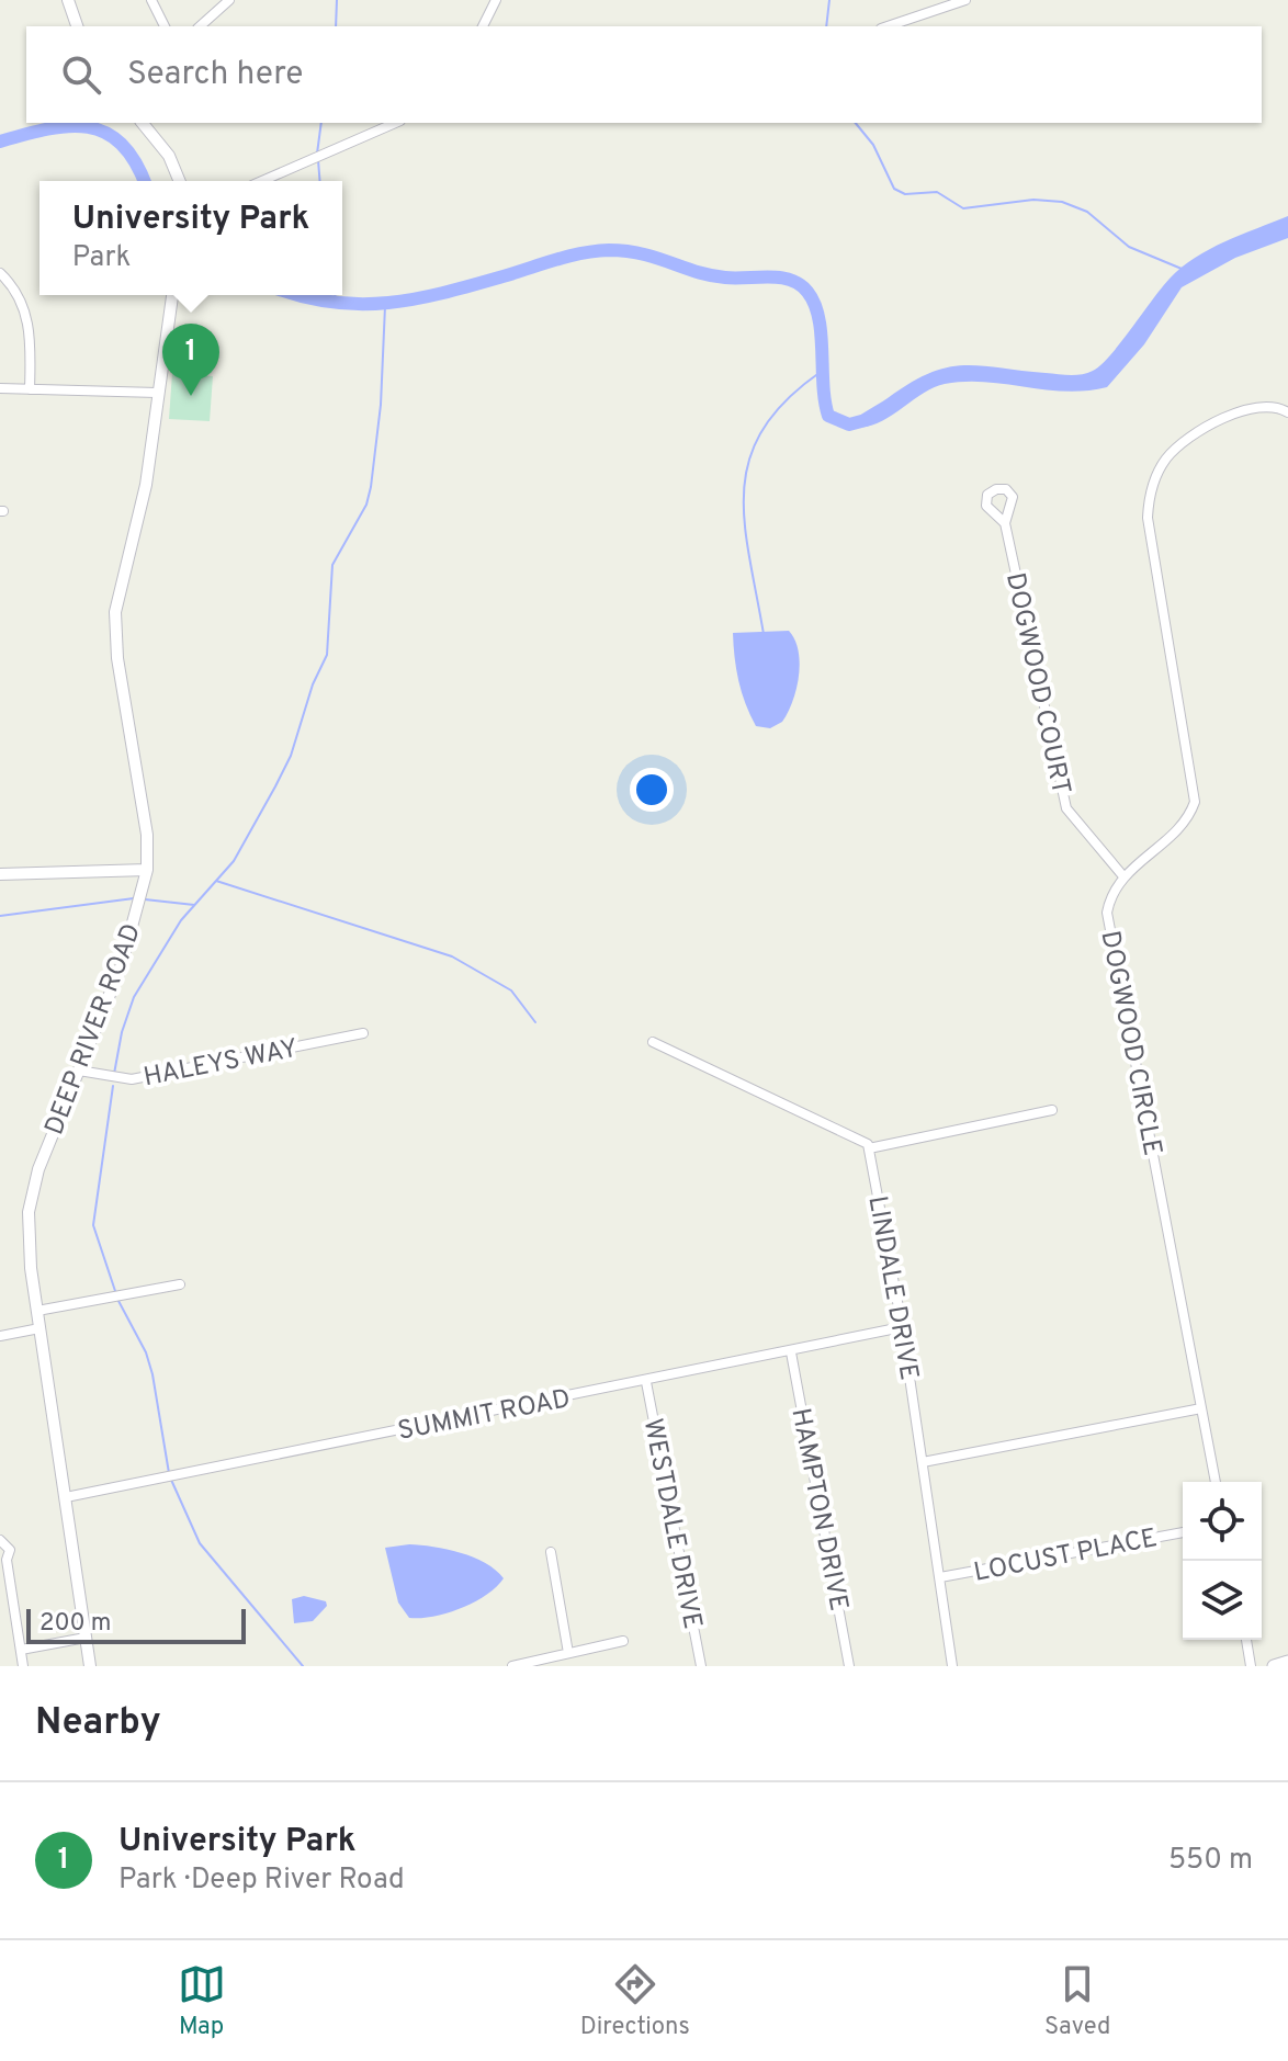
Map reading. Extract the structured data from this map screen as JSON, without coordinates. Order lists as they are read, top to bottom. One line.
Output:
{"streets":{"street":["DOGWOOD COURT","DEEP RIVER ROAD","DOGWOOD CIRCLE","HALEYS WAY","LINDALE DRIVE","SUMMIT ROAD","HAMPTON DRIVE","WESTDALE DRIVE","LOCUST PLACE"]},"crossings":[["DOGWOOD COURT","DOGWOOD CIRCLE"],["DEEP RIVER ROAD","HALEYS WAY"],["DEEP RIVER ROAD","SUMMIT ROAD"],["LINDALE DRIVE","SUMMIT ROAD"],["LINDALE DRIVE","LOCUST PLACE"],["SUMMIT ROAD","HAMPTON DRIVE"],["SUMMIT ROAD","WESTDALE DRIVE"]],"scale_bar":"200 m","page":{"search":"Search here","popup":["University Park","Park"],"pins":"1","scale":"200 m","heading":"Nearby","list":[{"mark":"1","name":"University Park","note":"Park · Deep River Road","value":"550 m"}],"nav":["Map","Directions","Saved"]}}
